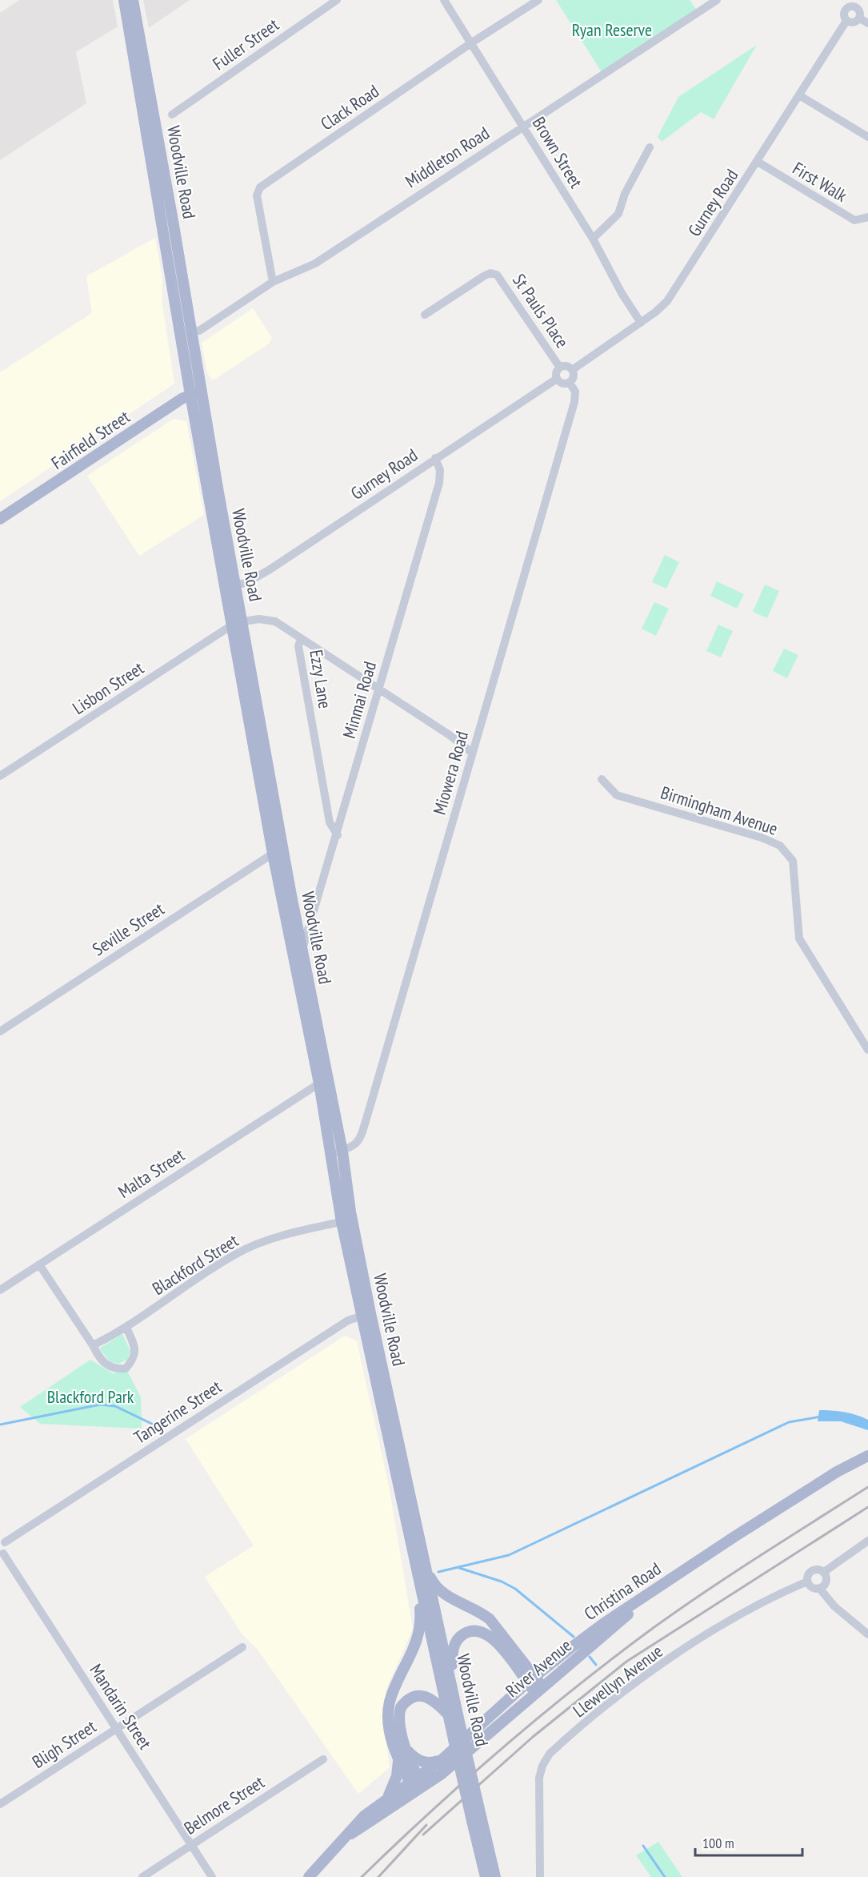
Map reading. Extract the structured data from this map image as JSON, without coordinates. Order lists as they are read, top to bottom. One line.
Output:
{"streets":{"main road":["Woodville Road","Fairfield Street","Christina Road","River Avenue"],"street":["Fuller Street","Clack Road","Brown Street","Middleton Road","First Walk","Gurney Road","St Pauls Place","Ezzy Lane","Lisbon Street","Minmai Road","Miowera Road","Birmingham Avenue","Seville Street","Malta Street","Blackford Street","Tangerine Street","Llewellyn Avenue","Mandarin Street","Bligh Street","Belmore Street"]},"crossings":[["Clack Road","Brown Street"],["Clack Road","Middleton Road"],["Brown Street","Middleton Road"],["Brown Street","Gurney Road"],["Middleton Road","Woodville Road"],["Woodville Road","Gurney Road"],["Woodville Road","Fairfield Street"],["Woodville Road","Lisbon Street"],["Woodville Road","Minmai Road"],["Woodville Road","Miowera Road"],["Woodville Road","Seville Street"],["Woodville Road","Malta Street"],["Woodville Road","Blackford Street"],["Woodville Road","Tangerine Street"],["First Walk","Gurney Road"],["Gurney Road","St Pauls Place"],["Gurney Road","Minmai Road"],["Gurney Road","Miowera Road"],["St Pauls Place","Miowera Road"],["Ezzy Lane","Minmai Road"],["Christina Road","River Avenue"],["Mandarin Street","Bligh Street"],["Mandarin Street","Belmore Street"]],"parks":["Ryan Reserve","Blackford Park"],"scale_bar":"100 m"}
